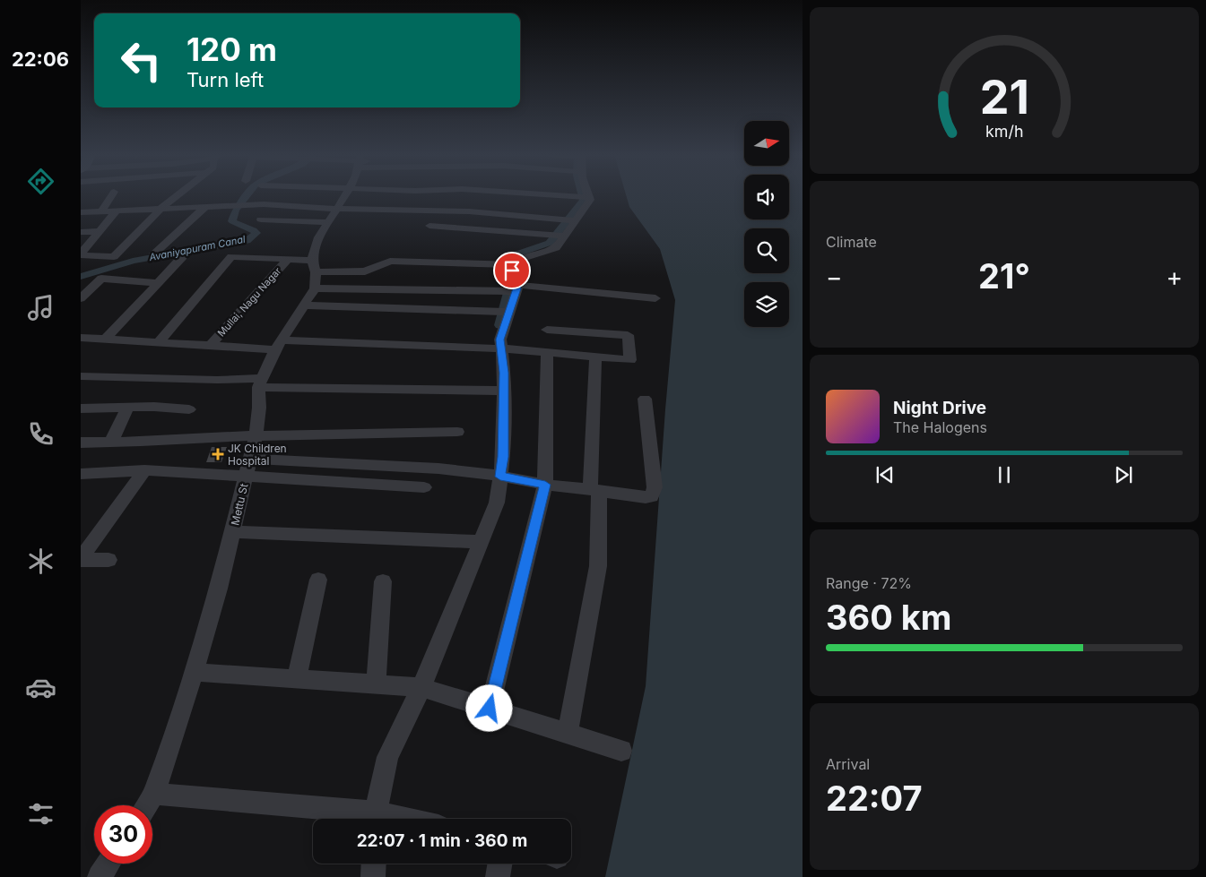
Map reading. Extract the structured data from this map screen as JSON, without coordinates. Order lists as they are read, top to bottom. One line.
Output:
{"streets":{"street":["Mullai, Nagu Nagar","Mettu St"]},"water":["Avaniyapuram Canal"],"places":{"health":["JK Children Hospital"]},"north":"right","page":{"tabs":"22:06","turn":["120 m","Turn left"],"tile":["Climate",["Range · 72%","360 km"],["Arrival","22:07"]],"heat":["−","21°","+"],"song":["Night Drive","The Halogens"],"limit":"30","trip":"22:07 · 1 min · 360 m","gauge":["21","km/h"]}}
